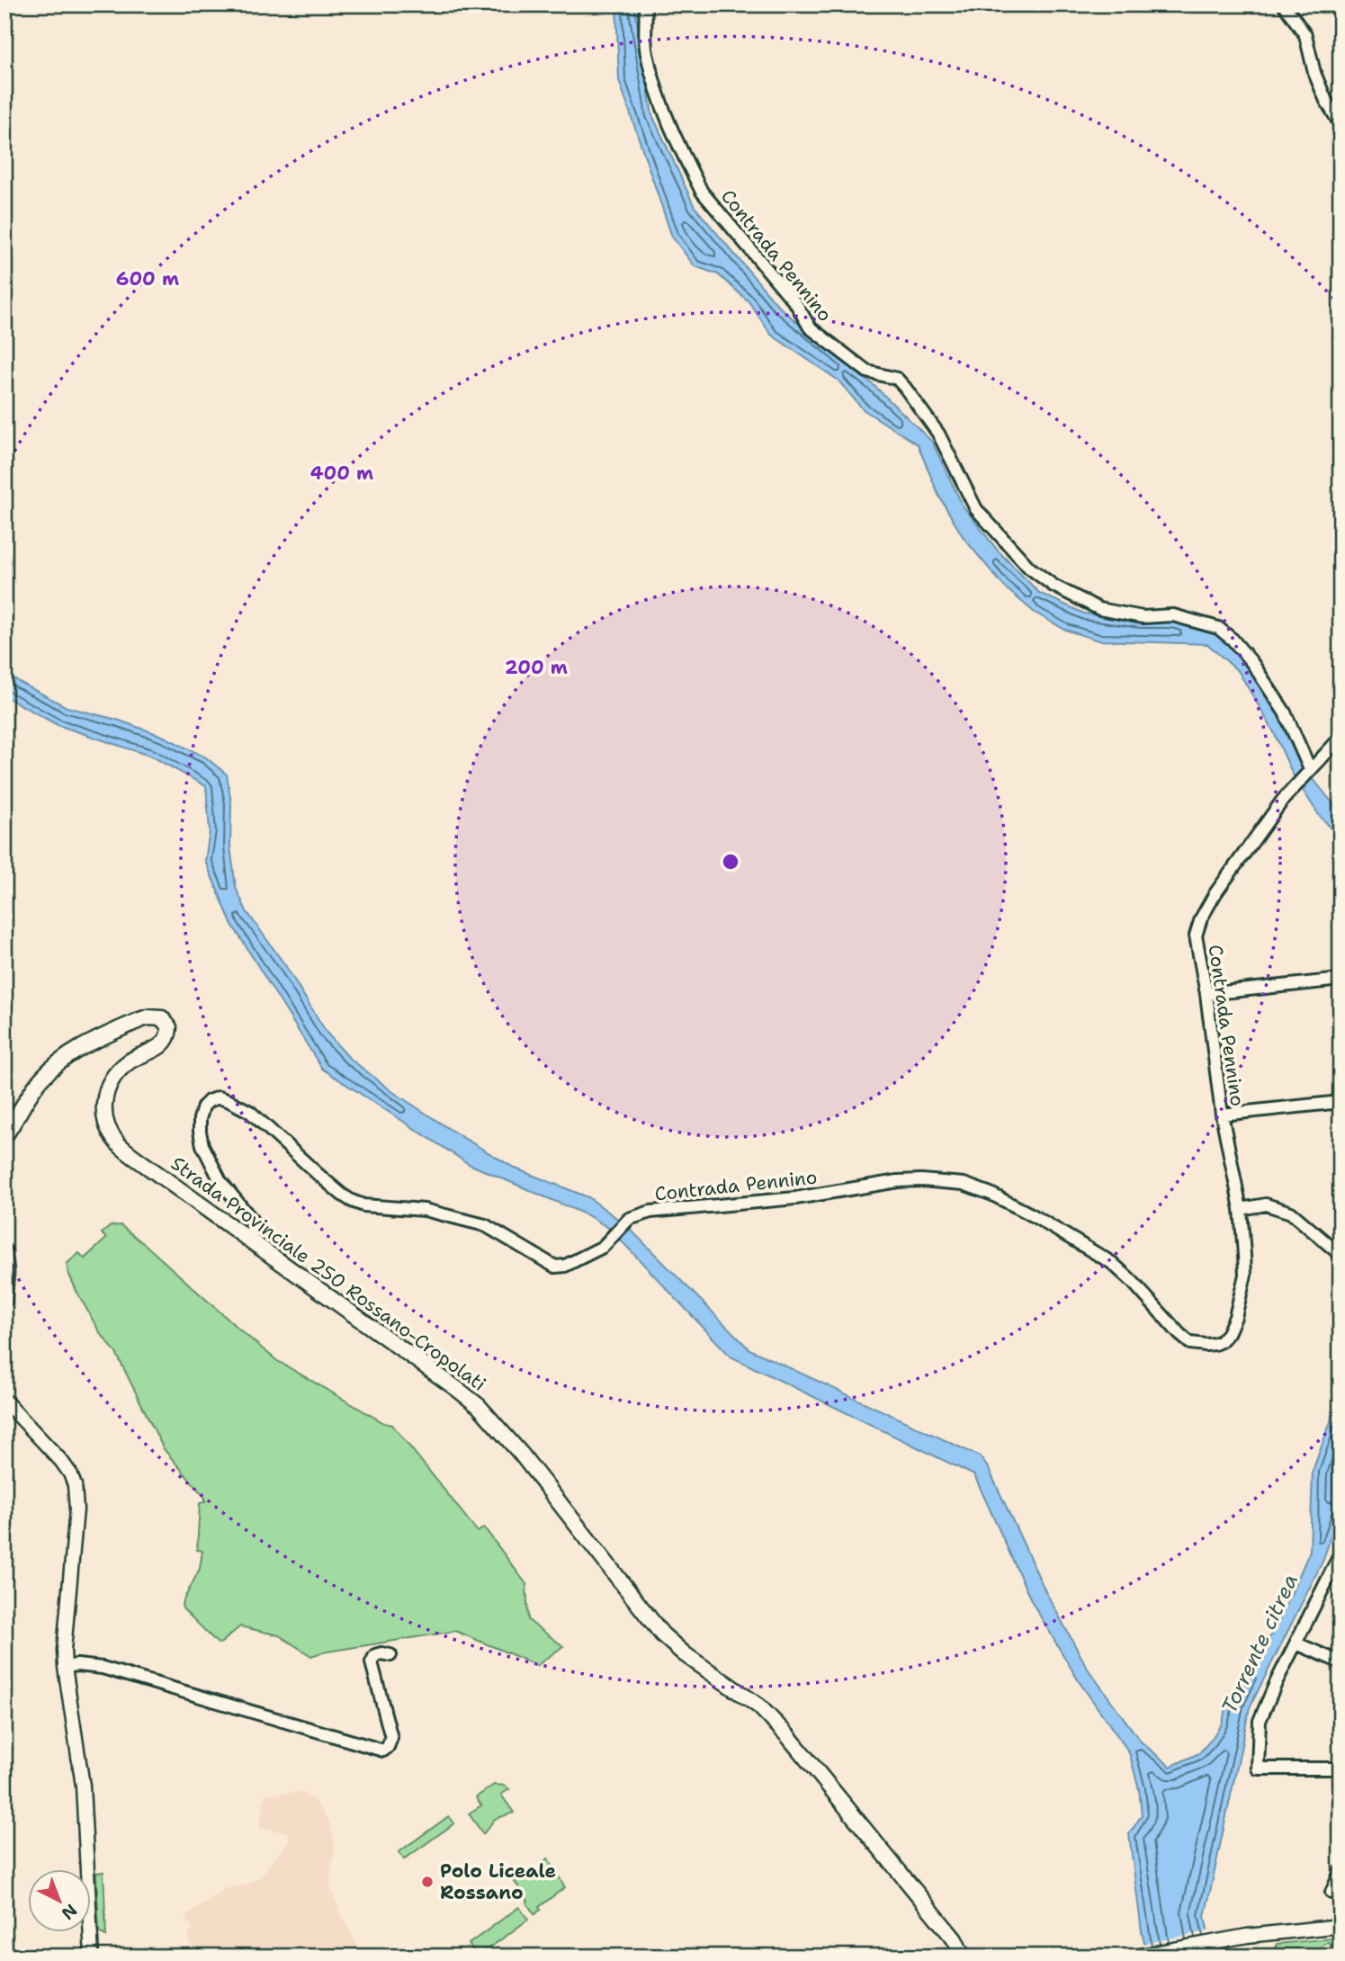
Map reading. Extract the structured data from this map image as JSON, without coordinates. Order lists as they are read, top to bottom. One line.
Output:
{"streets":{"main road":["Strada Provinciale 250 Rossano-Cropolati"],"street":["Contrada Pennino"]},"water":["Torrente citrea"],"places":["Polo Liceale Rossano"],"north":"bottom right","rings":["600 m","400 m","200 m"]}
